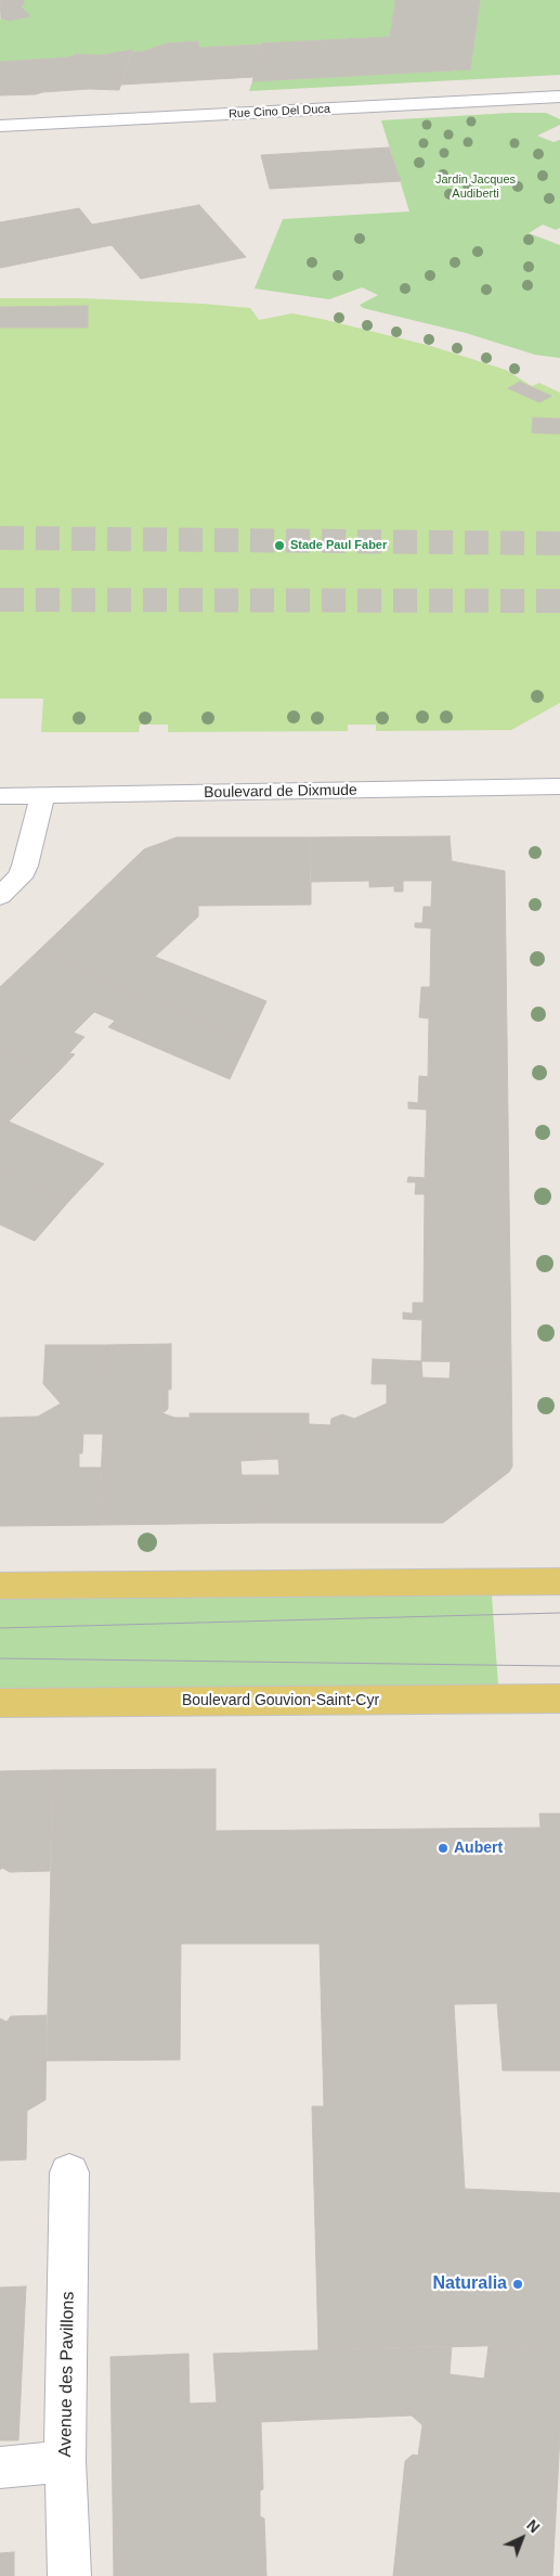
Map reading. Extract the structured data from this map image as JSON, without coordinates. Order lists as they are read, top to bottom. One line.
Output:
{"streets":{"main road":["Boulevard Gouvion-Saint-Cyr"],"street":["Rue Cino Del Duca","Boulevard de Dixmude","Avenue des Pavillons"]},"parks":["Jardin Jacques Audiberti"],"places":["Stade Paul Faber","Aubert","Naturalia"],"north":"top right"}
